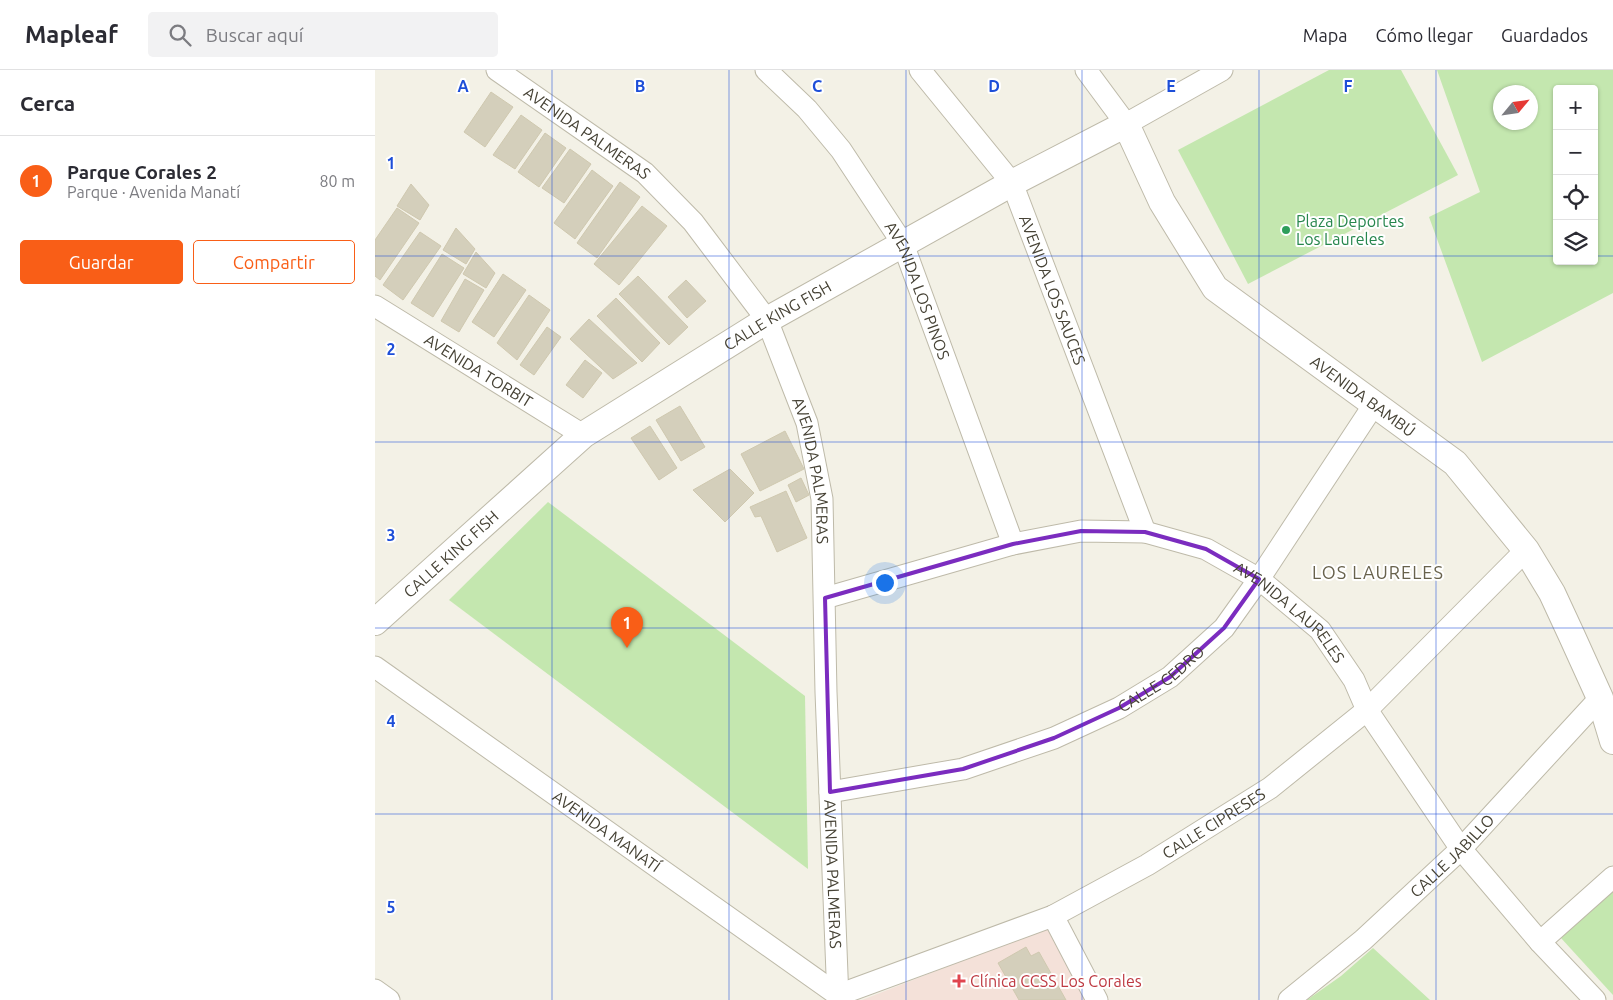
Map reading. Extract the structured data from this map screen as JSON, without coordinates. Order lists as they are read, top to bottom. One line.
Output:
{"streets":{"street":["AVENIDA PALMERAS","AVENIDA LOS SAUCES","AVENIDA LOS PINOS","CALLE KING FISH","AVENIDA TORBIT","AVENIDA BAMBÚ","AVENIDA LAURELES","CALLE CEDRO","CALLE CIPRESES","AVENIDA MANATÍ","CALLE JABILLO"]},"crossings":[["AVENIDA PALMERAS","CALLE KING FISH"],["AVENIDA PALMERAS","AVENIDA LAURELES"],["AVENIDA PALMERAS","CALLE CEDRO"],["AVENIDA PALMERAS","CALLE CIPRESES"],["AVENIDA PALMERAS","AVENIDA MANATÍ"],["AVENIDA LOS SAUCES","CALLE KING FISH"],["AVENIDA LOS SAUCES","AVENIDA LAURELES"],["AVENIDA LOS PINOS","CALLE KING FISH"],["AVENIDA LOS PINOS","AVENIDA LAURELES"],["CALLE KING FISH","AVENIDA TORBIT"],["CALLE KING FISH","AVENIDA BAMBÚ"],["AVENIDA BAMBÚ","CALLE CEDRO"],["AVENIDA BAMBÚ","CALLE CIPRESES"],["AVENIDA BAMBÚ","CALLE JABILLO"],["AVENIDA LAURELES","CALLE CEDRO"],["AVENIDA LAURELES","CALLE CIPRESES"],["AVENIDA LAURELES","CALLE JABILLO"],["CALLE CIPRESES","AVENIDA MANATÍ"]],"districts":["LOS LAURELES"],"places":{"other":["Plaza Deportes Los Laureles"],"health":["Clínica CCSS Los Corales"]},"north":"top right","page":{"header":"Mapleaf","search":"Buscar aquí","nav":["Mapa","Cómo llegar","Guardados"],"heading":"Cerca","map_buttons":["+","−"],"list":[{"mark":"1","name":"Parque Corales 2","note":"Parque · Avenida Manatí","value":"80 m"}],"buttons":["Guardar","Compartir"],"pins":"1"},"grid":{"columns":["A","B","C","D","E","F"],"rows":["1","2","3","4","5"]}}
